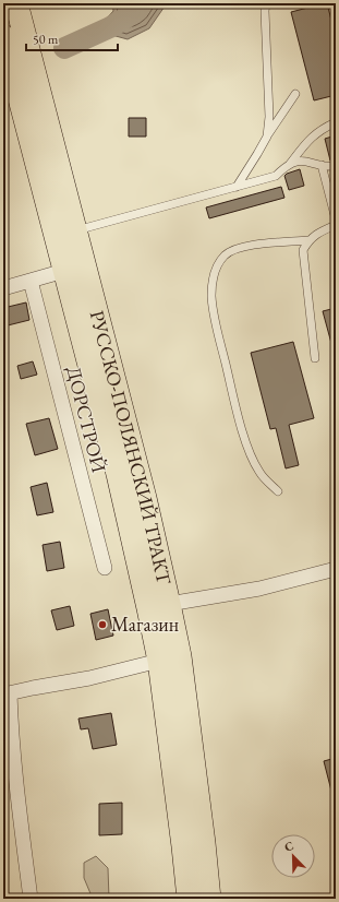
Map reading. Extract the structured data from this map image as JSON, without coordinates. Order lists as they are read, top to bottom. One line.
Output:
{"streets":{"main road":["РУССКО-ПОЛЯНСКИЙ ТРАКТ"],"street":["ДОРСТРОЙ"]},"places":["Магазин"],"scale_bar":"50 m","north":"top left"}
